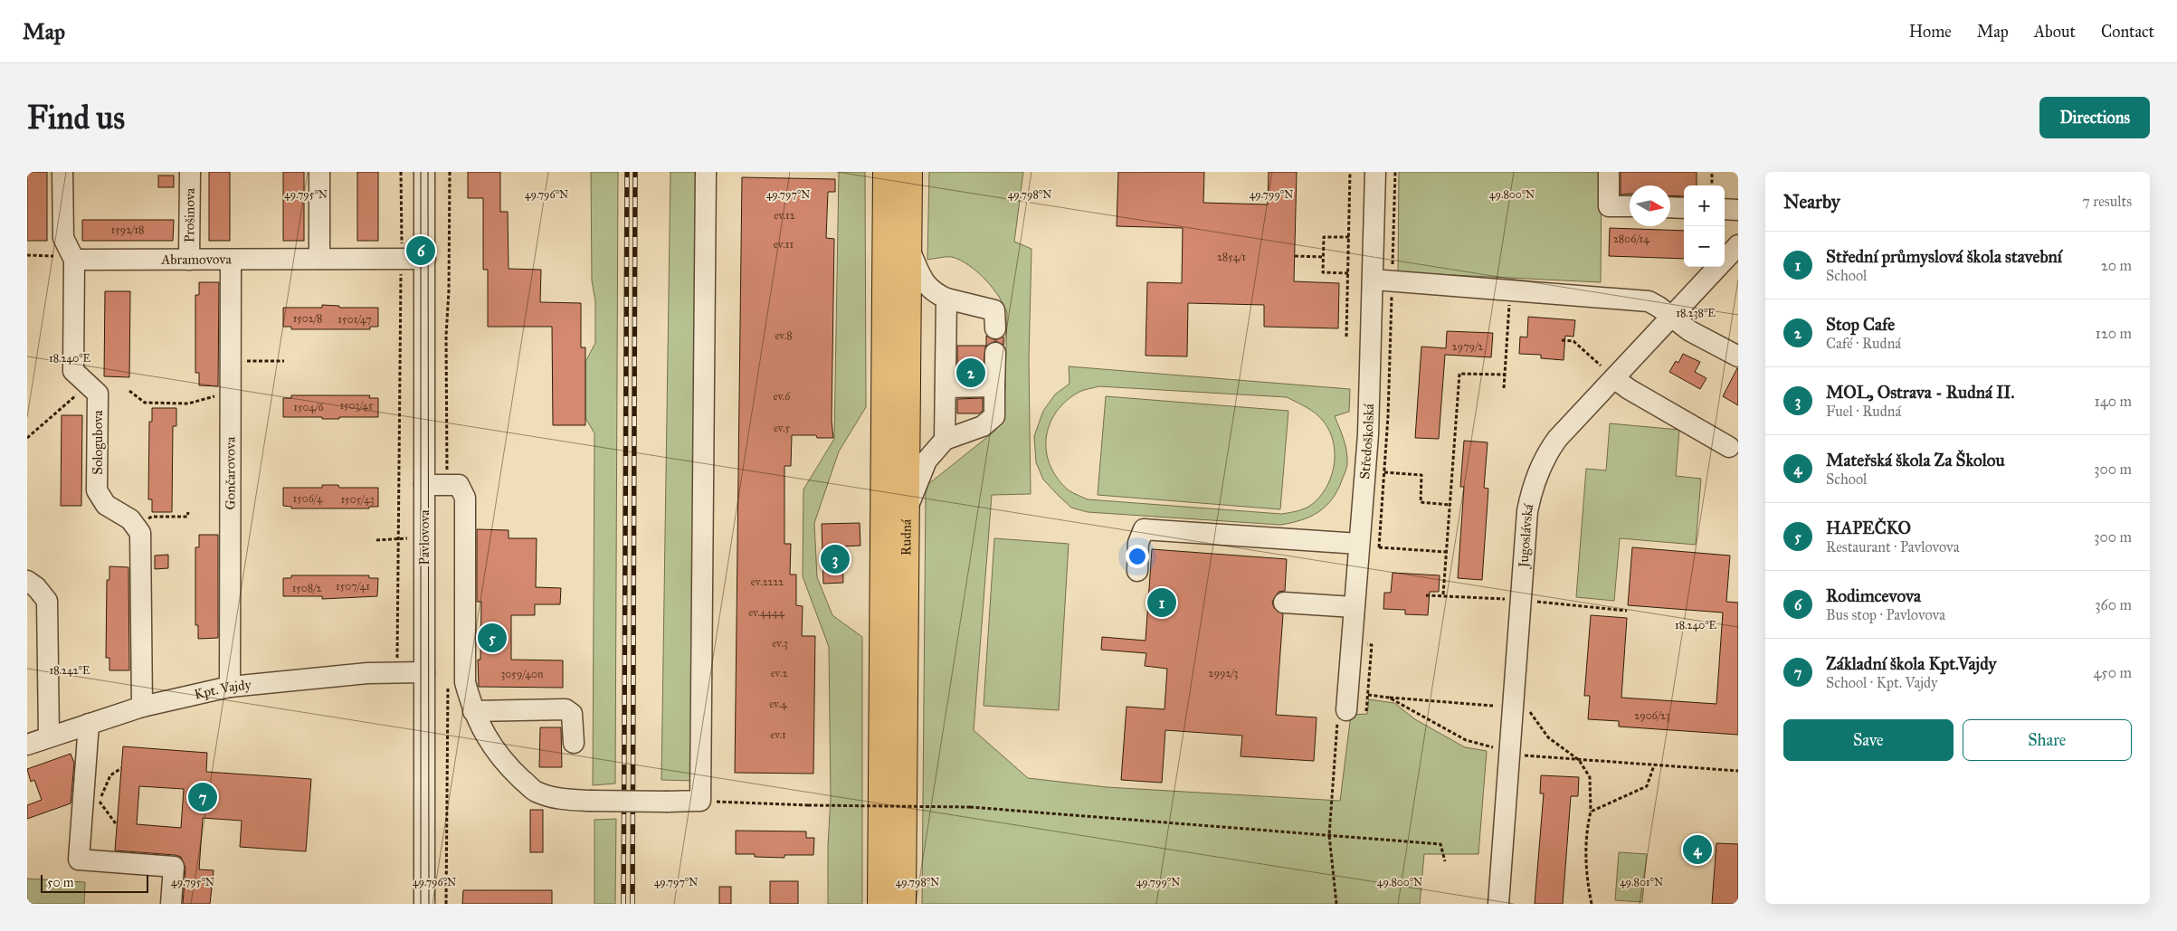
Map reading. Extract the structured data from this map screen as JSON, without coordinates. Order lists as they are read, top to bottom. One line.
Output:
{"streets":{"highway":["Rudná"],"street":["Prošinova","Abramovova","Středoškolská","Sologubova","Gončarovova","Jugoslávská","Pavlovova","Kpt. Vajdy"]},"crossings":[["Prošinova","Abramovova"],["Abramovova","Gončarovova"],["Abramovova","Pavlovova"],["Gončarovova","Kpt. Vajdy"],["Pavlovova","Kpt. Vajdy"]],"house_numbers":["ev.12","1592/18","2806/14","ev.11","2854/1","1502/8","1501/47","ev.8","2979/2","ev.6","1503/45","1504/6","ev.5","1506/4","1505/43","ev.2222","1507/41","1508/2","ev.4444","ev.3","ev.2","2992/3","3059/40n","ev.4","2906/23","ev.1"],"scale_bar":"50 m","north":"right","page":{"header":"Map","nav":["Home","Map","About","Contact"],"buttons":["Directions",["Save","Share"]],"title":"Find us","heading":["Nearby","7 results"],"map_buttons":["+","−"],"list":[{"mark":"1","name":"Střední průmyslová škola stavební","note":"School","value":"20 m"},{"mark":"2","name":"Stop Cafe","note":"Café · Rudná","value":"120 m"},{"mark":"3","name":"MOL, Ostrava - Rudná II.","note":"Fuel · Rudná","value":"140 m"},{"mark":"4","name":"Mateřská škola Za Školou","note":"School","value":"300 m"},{"mark":"5","name":"HAPEČKO","note":"Restaurant · Pavlovova","value":"300 m"},{"mark":"6","name":"Rodimcevova","note":"Bus stop · Pavlovova","value":"360 m"},{"mark":"7","name":"Základní škola Kpt.Vajdy","note":"School · Kpt. Vajdy","value":"450 m"}],"pins":["6","2","3","1","5","7","4"],"scale":"50 m"},"coordinates":["49.795°N","49.796°N","49.797°N","49.798°N","49.799°N","49.800°N","18.238°E","18.240°E","18.242°E","49.801°N"]}
